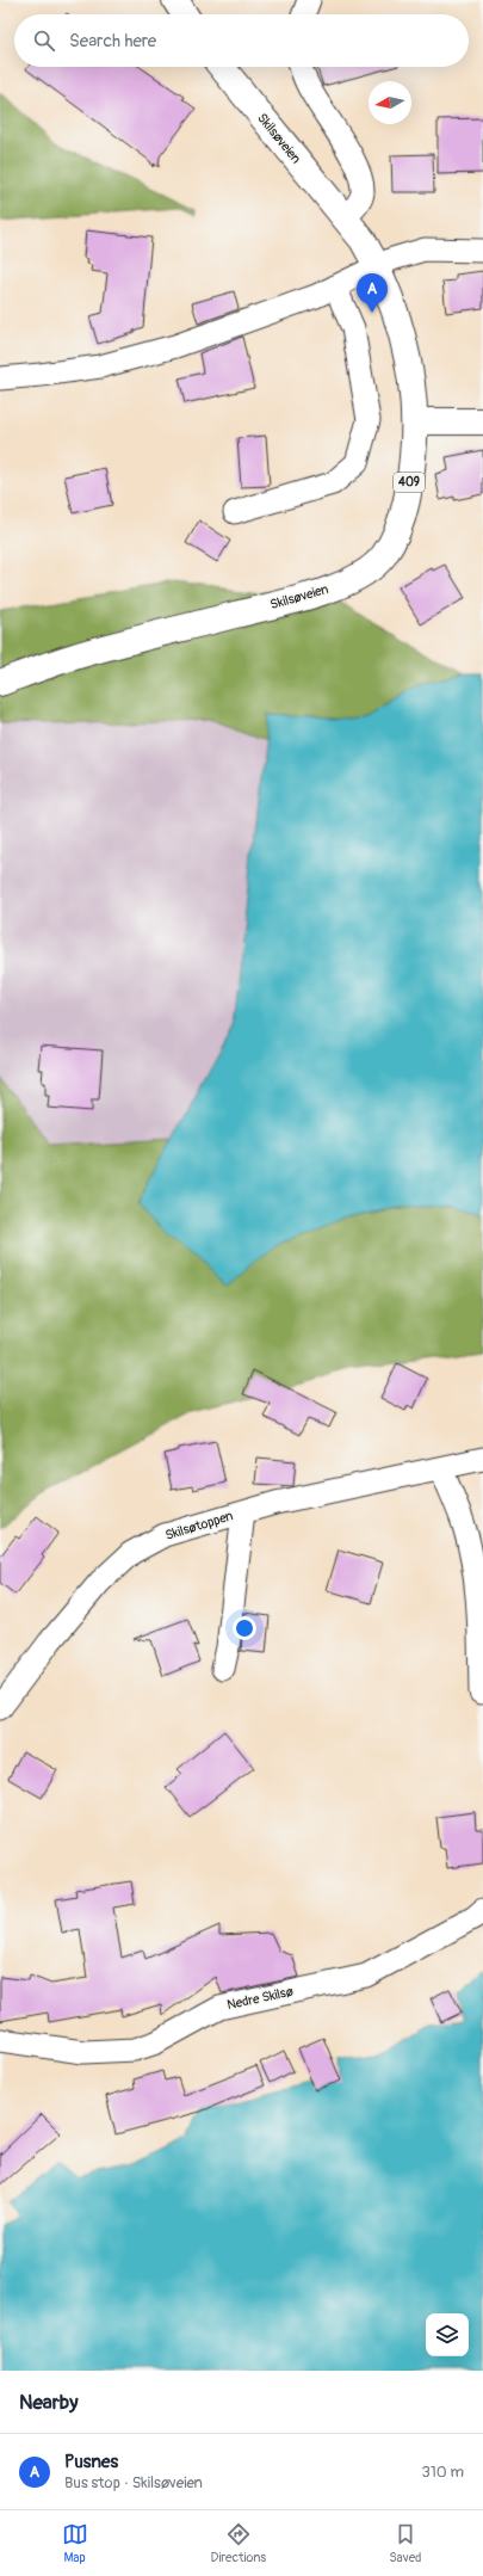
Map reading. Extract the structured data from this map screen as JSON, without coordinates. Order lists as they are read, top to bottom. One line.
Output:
{"streets":{"main road":["Skilsøveien","409"],"street":["Skilsøtoppen","Nedre Skilsø"]},"north":"left","page":{"search":"Search here","pins":"A","heading":"Nearby","list":[{"mark":"A","name":"Pusnes","note":"Bus stop · Skilsøveien","value":"310 m"}],"nav":["Map","Directions","Saved"]}}
